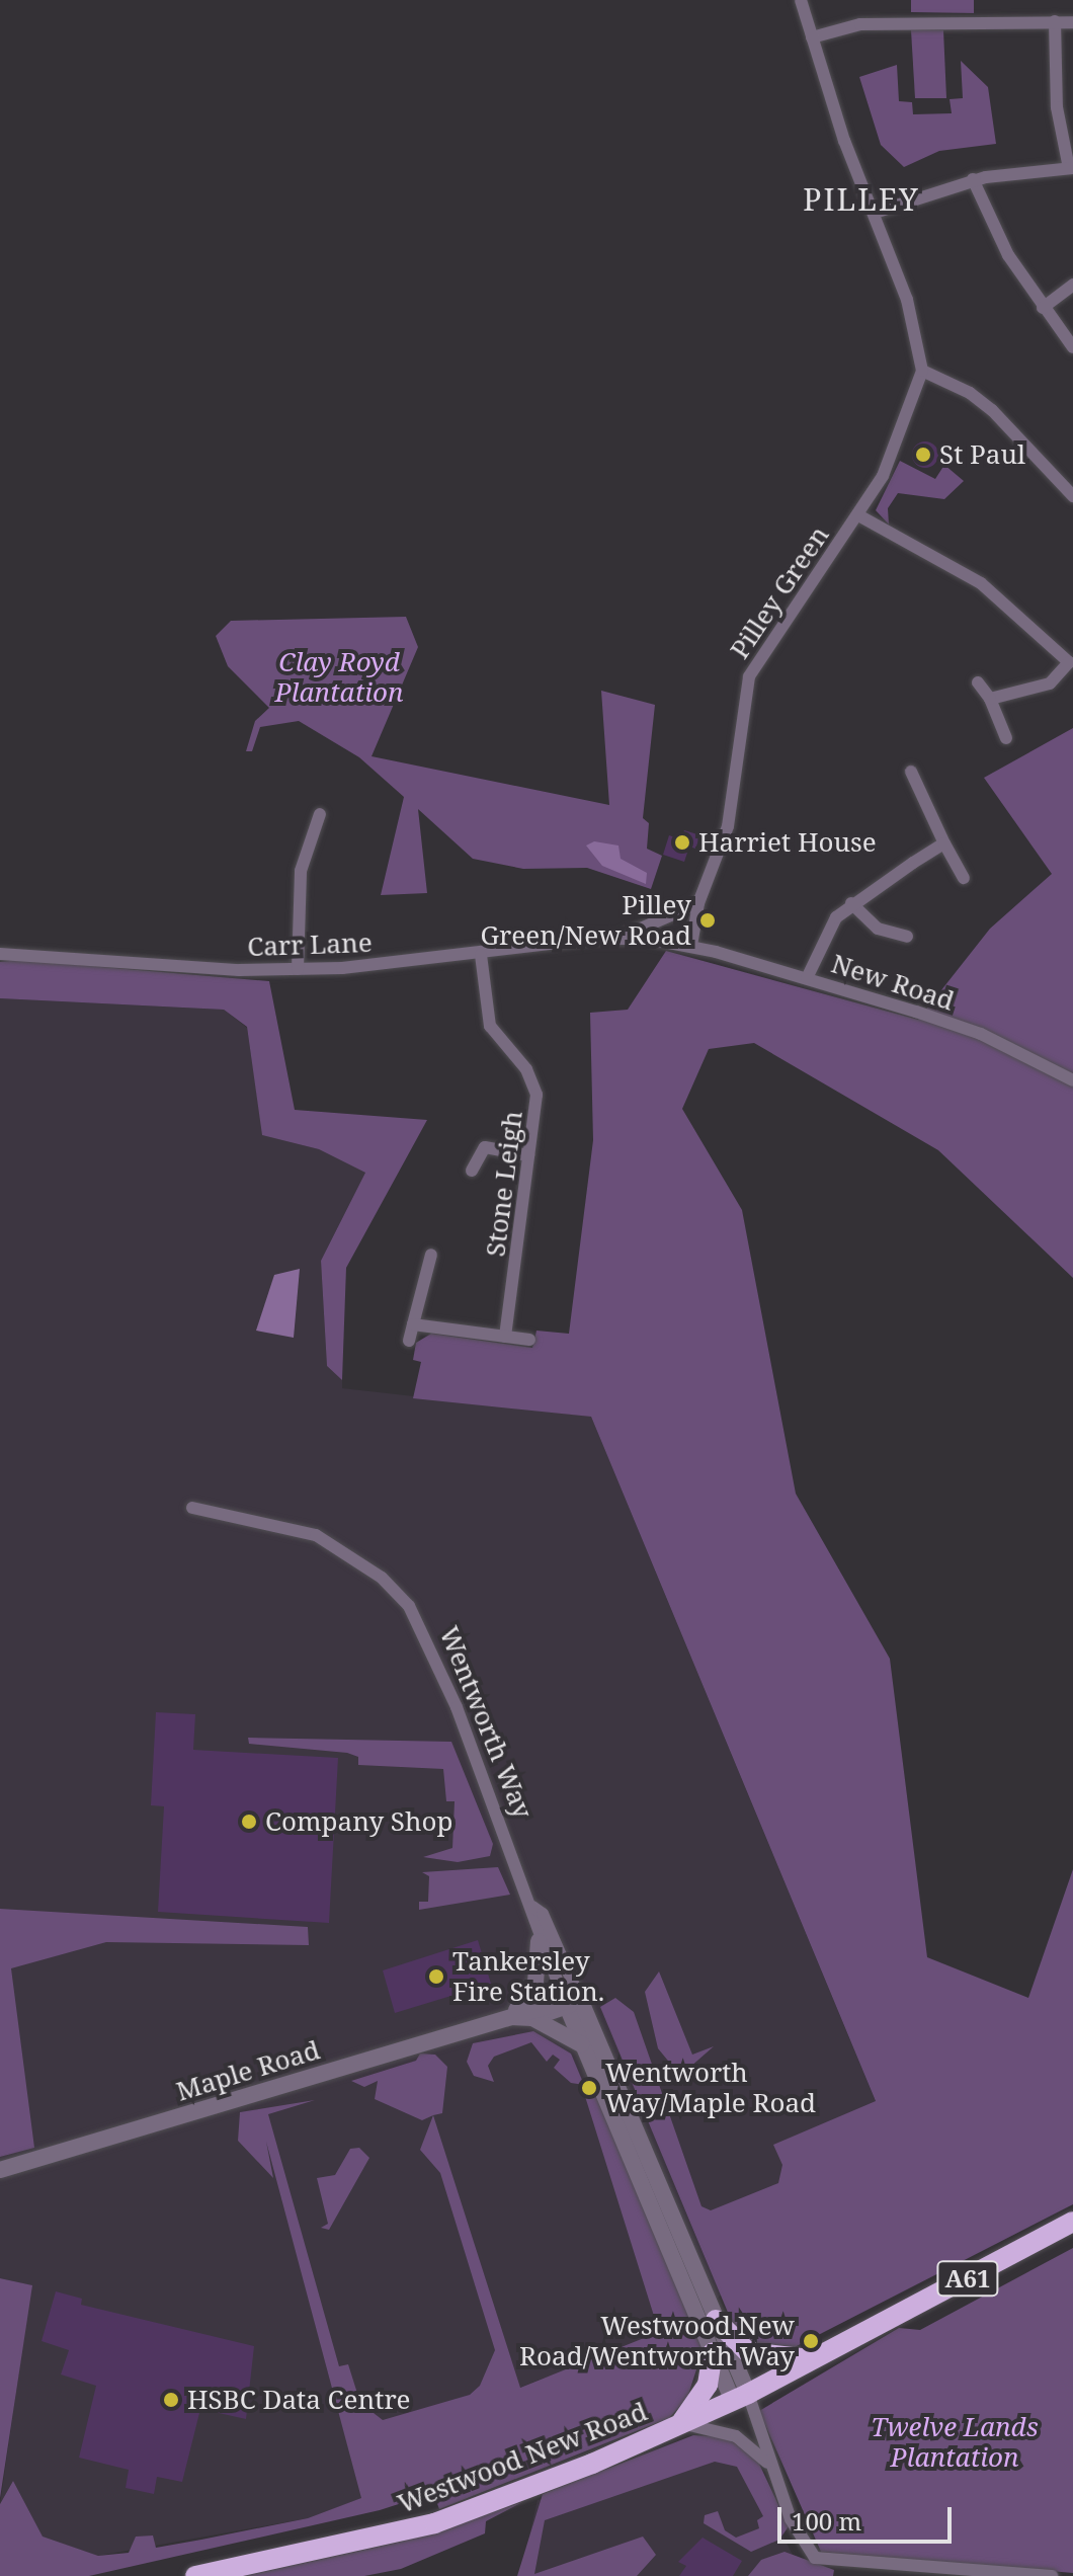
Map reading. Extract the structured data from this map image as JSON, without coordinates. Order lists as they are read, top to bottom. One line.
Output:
{"streets":{"highway":["A61","Westwood New Road"],"street":["Pilley Green","Carr Lane","New Road","Stone Leigh","Wentworth Way","Maple Road"]},"crossings":[["Pilley Green","Carr Lane"],["Pilley Green","New Road"],["Carr Lane","New Road"],["Carr Lane","Stone Leigh"],["Wentworth Way","Maple Road"],["Wentworth Way","Westwood New Road"]],"districts":["PILLEY"],"parks":["Clay Royd Plantation","Twelve Lands Plantation"],"places":["St Paul","Harriet House","Pilley Green/New Road","Company Shop","Tankersley Fire Station.","Wentworth Way/Maple Road","Westwood New Road/Wentworth Way","HSBC Data Centre"],"scale_bar":"100 m"}
